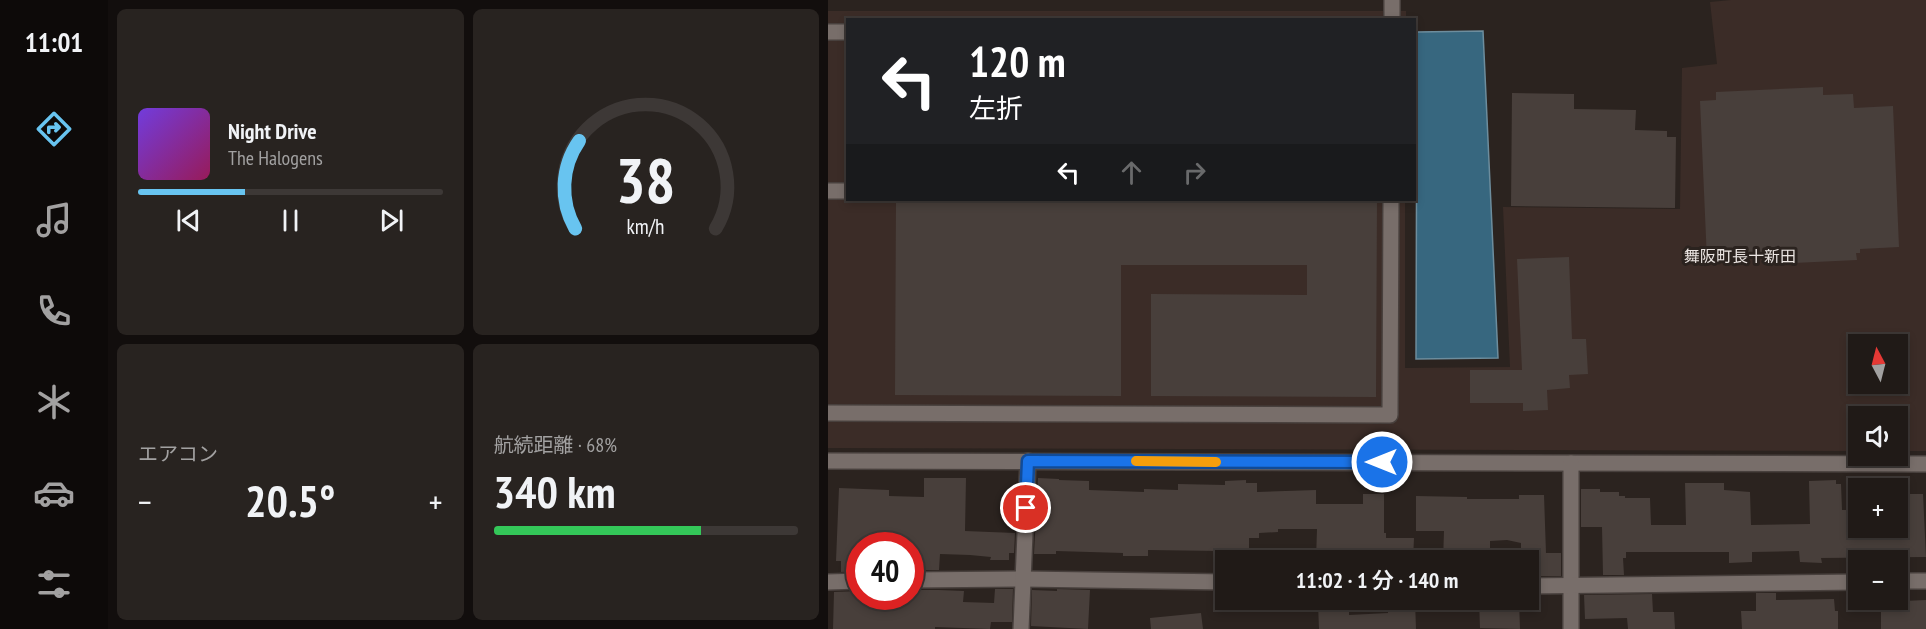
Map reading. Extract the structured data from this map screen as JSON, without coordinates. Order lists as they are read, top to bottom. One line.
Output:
{"districts":["舞阪町長十新田"],"north":"top","page":{"tabs":"11:01","turn":["120 m","左折"],"song":["Night Drive","The Halogens"],"map_buttons":["+","−"],"tile":["エアコン",["航続距離 · 68%","340 km"]],"heat":["−","20.5°","+"],"limit":"40","trip":"11:02 · 1 分 · 140 m","gauge":["38","km/h"]}}
